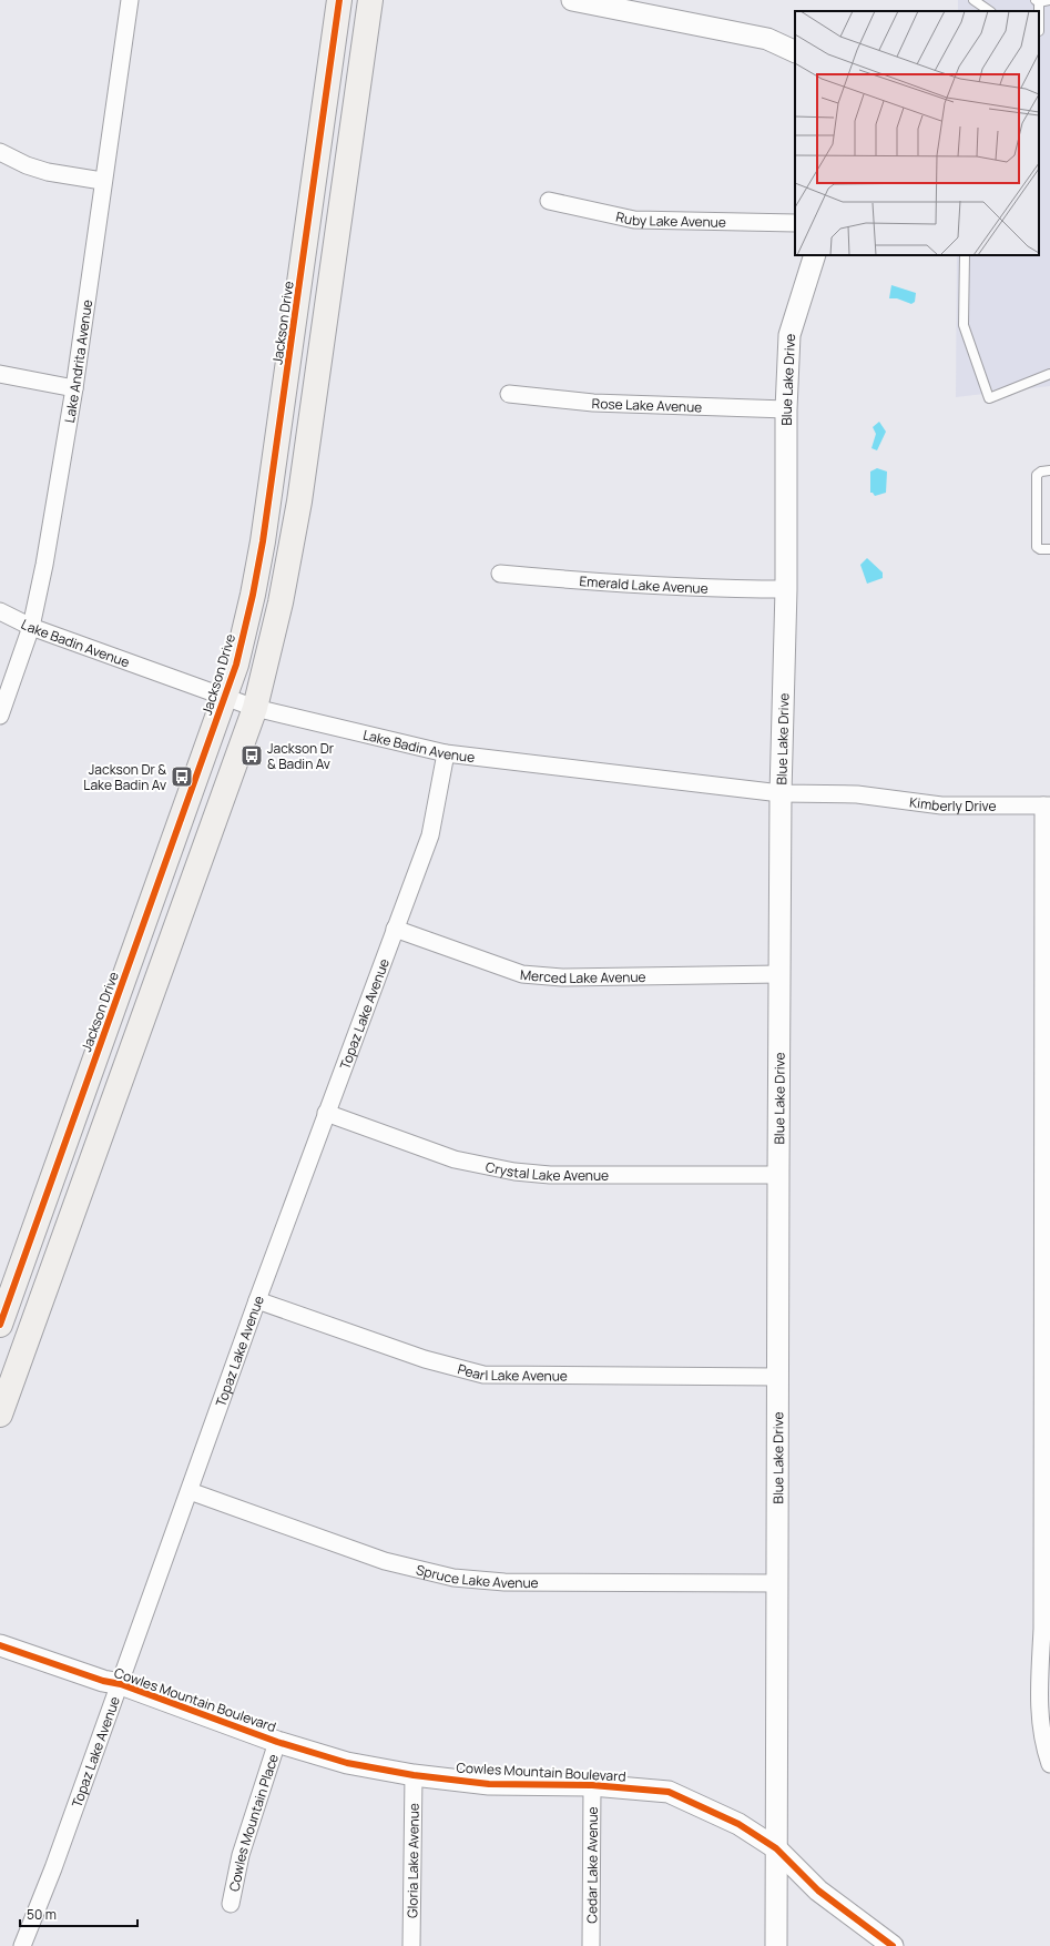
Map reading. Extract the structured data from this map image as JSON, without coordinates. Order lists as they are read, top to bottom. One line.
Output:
{"streets":{"main road":["Jackson Drive"],"street":["Ruby Lake Avenue","Lake Andrita Avenue","Blue Lake Drive","Rose Lake Avenue","Emerald Lake Avenue","Lake Badin Avenue","Kimberly Drive","Merced Lake Avenue","Topaz Lake Avenue","Crystal Lake Avenue","Pearl Lake Avenue","Spruce Lake Avenue","Cowles Mountain Boulevard","Cowles Mountain Place","Gloria Lake Avenue","Cedar Lake Avenue"]},"crossings":[["Jackson Drive","Lake Badin Avenue"],["Lake Andrita Avenue","Lake Badin Avenue"],["Blue Lake Drive","Rose Lake Avenue"],["Blue Lake Drive","Emerald Lake Avenue"],["Blue Lake Drive","Lake Badin Avenue"],["Blue Lake Drive","Merced Lake Avenue"],["Blue Lake Drive","Crystal Lake Avenue"],["Blue Lake Drive","Pearl Lake Avenue"],["Blue Lake Drive","Spruce Lake Avenue"],["Blue Lake Drive","Cowles Mountain Boulevard"],["Lake Badin Avenue","Kimberly Drive"],["Lake Badin Avenue","Topaz Lake Avenue"],["Merced Lake Avenue","Topaz Lake Avenue"],["Topaz Lake Avenue","Crystal Lake Avenue"],["Topaz Lake Avenue","Pearl Lake Avenue"],["Topaz Lake Avenue","Spruce Lake Avenue"],["Topaz Lake Avenue","Cowles Mountain Boulevard"],["Cowles Mountain Boulevard","Cowles Mountain Place"],["Cowles Mountain Boulevard","Gloria Lake Avenue"],["Cowles Mountain Boulevard","Cedar Lake Avenue"]],"places":{"bus stop":["Jackson Dr & Badin Av","Jackson Dr & Lake Badin Av"]},"scale_bar":"50 m"}
